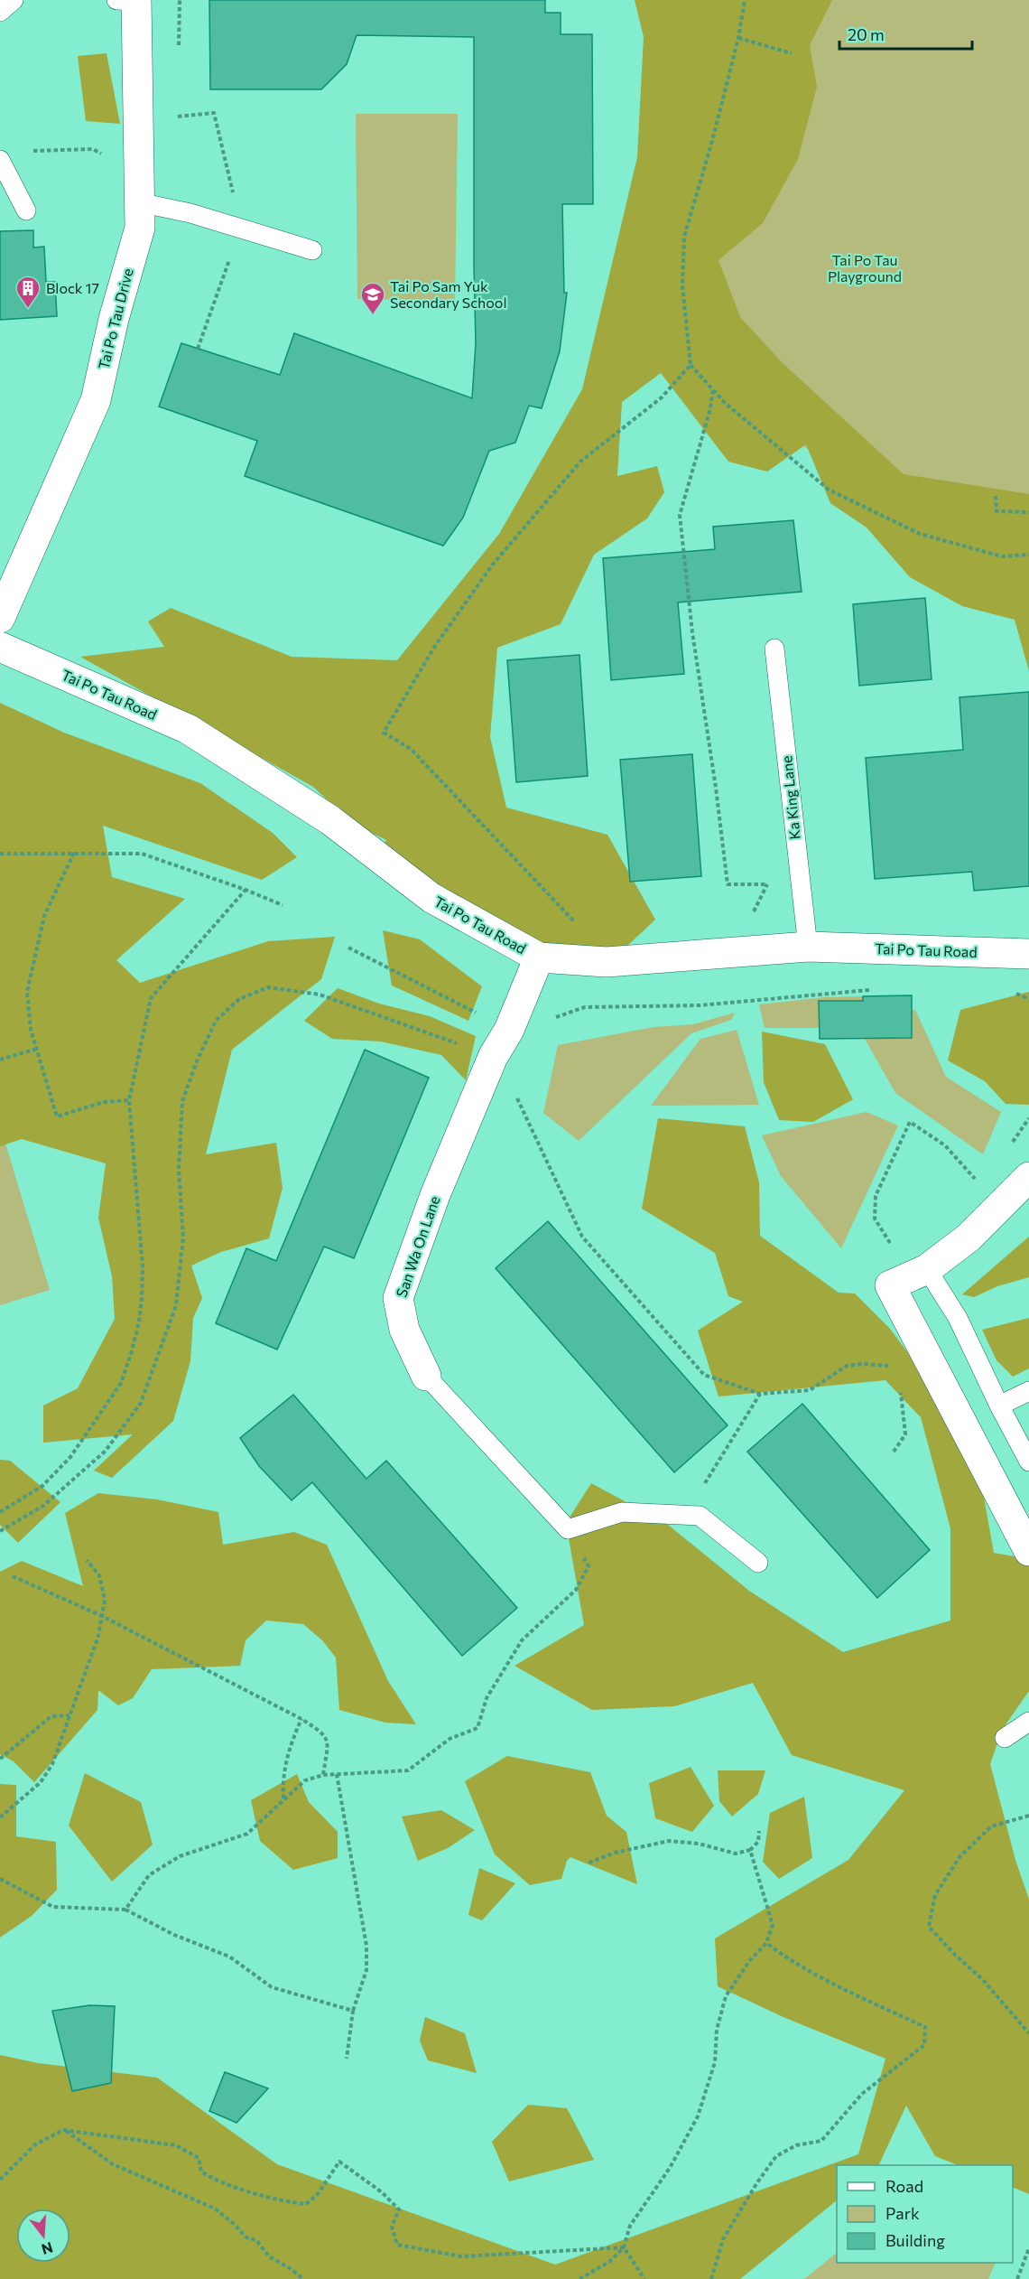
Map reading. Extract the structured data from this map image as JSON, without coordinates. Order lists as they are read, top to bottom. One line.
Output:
{"streets":{"street":["Tai Po Tau Drive","Tai Po Tau Road","San Wa On Lane"],"lane":["Ka King Lane"]},"crossings":[["Tai Po Tau Road","Ka King Lane"],["Tai Po Tau Road","San Wa On Lane"]],"parks":["Tai Po Tau Playground"],"places":{"building":["Block 17"],"school or university":["Tai Po Sam Yuk Secondary School"]},"legend":["Road","Park","Building"],"scale_bar":"20 m","north":"bottom"}
